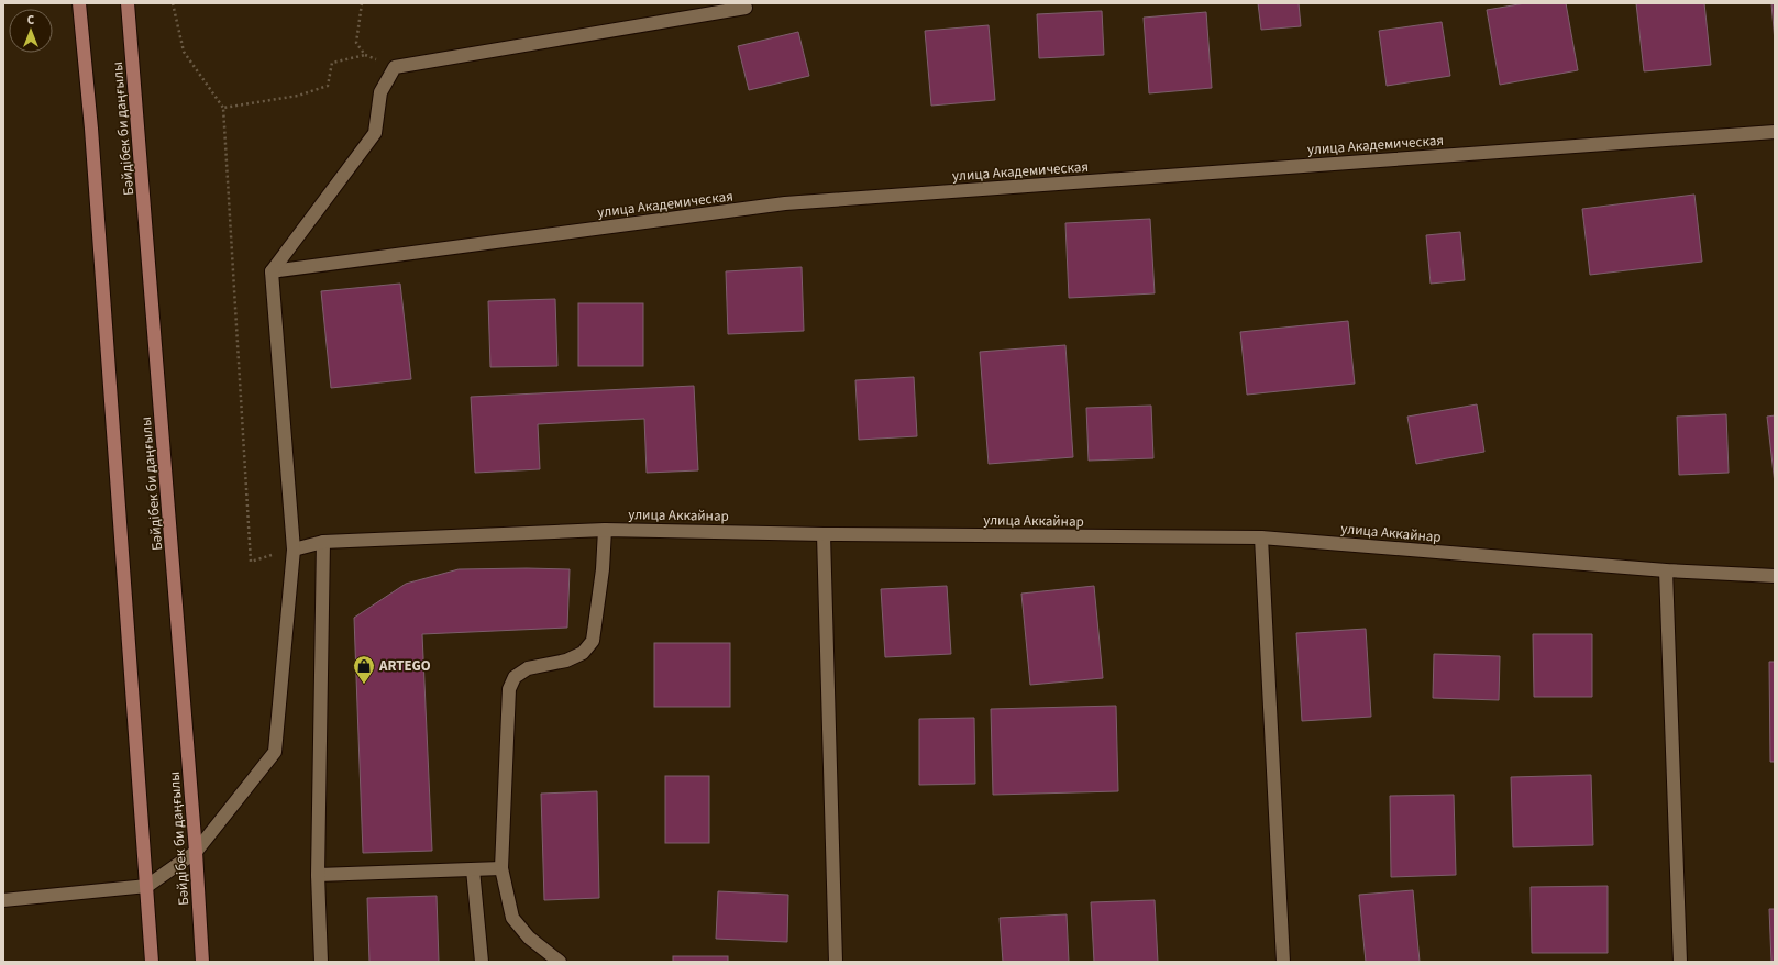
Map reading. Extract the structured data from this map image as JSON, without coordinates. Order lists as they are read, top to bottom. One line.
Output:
{"streets":{"main road":["Бәйдібек би даңғылы"],"street":["улица Академическая","улица Аккайнар"]},"places":{"shop":["ARTEGO"]},"north":"top"}
